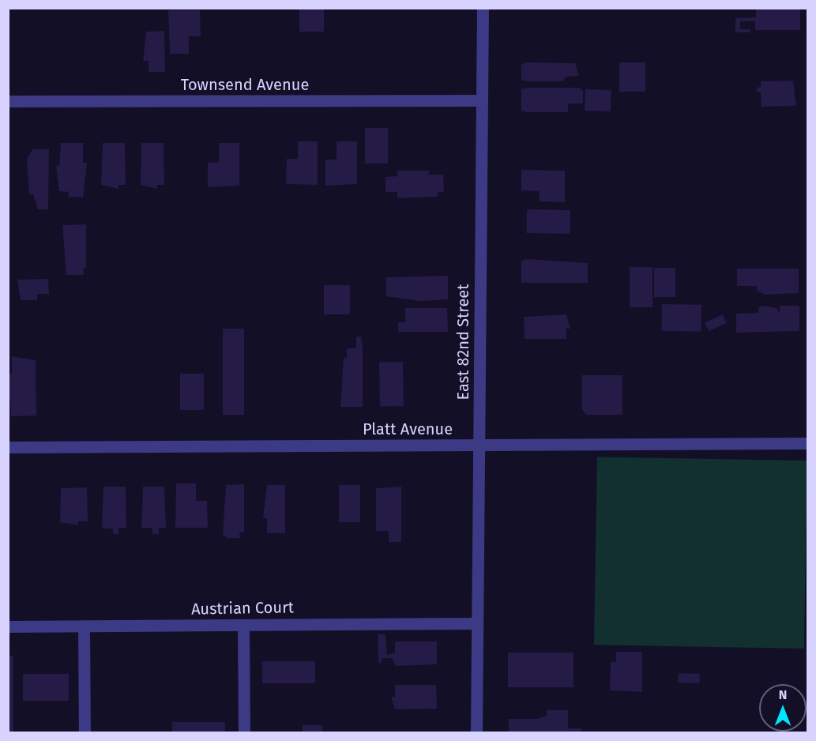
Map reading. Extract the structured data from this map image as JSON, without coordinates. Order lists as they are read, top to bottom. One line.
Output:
{"streets":{"street":["Townsend Avenue","East 82nd Street","Platt Avenue","Austrian Court"]},"crossings":[["Townsend Avenue","East 82nd Street"],["East 82nd Street","Platt Avenue"],["East 82nd Street","Austrian Court"]],"north":"top"}
